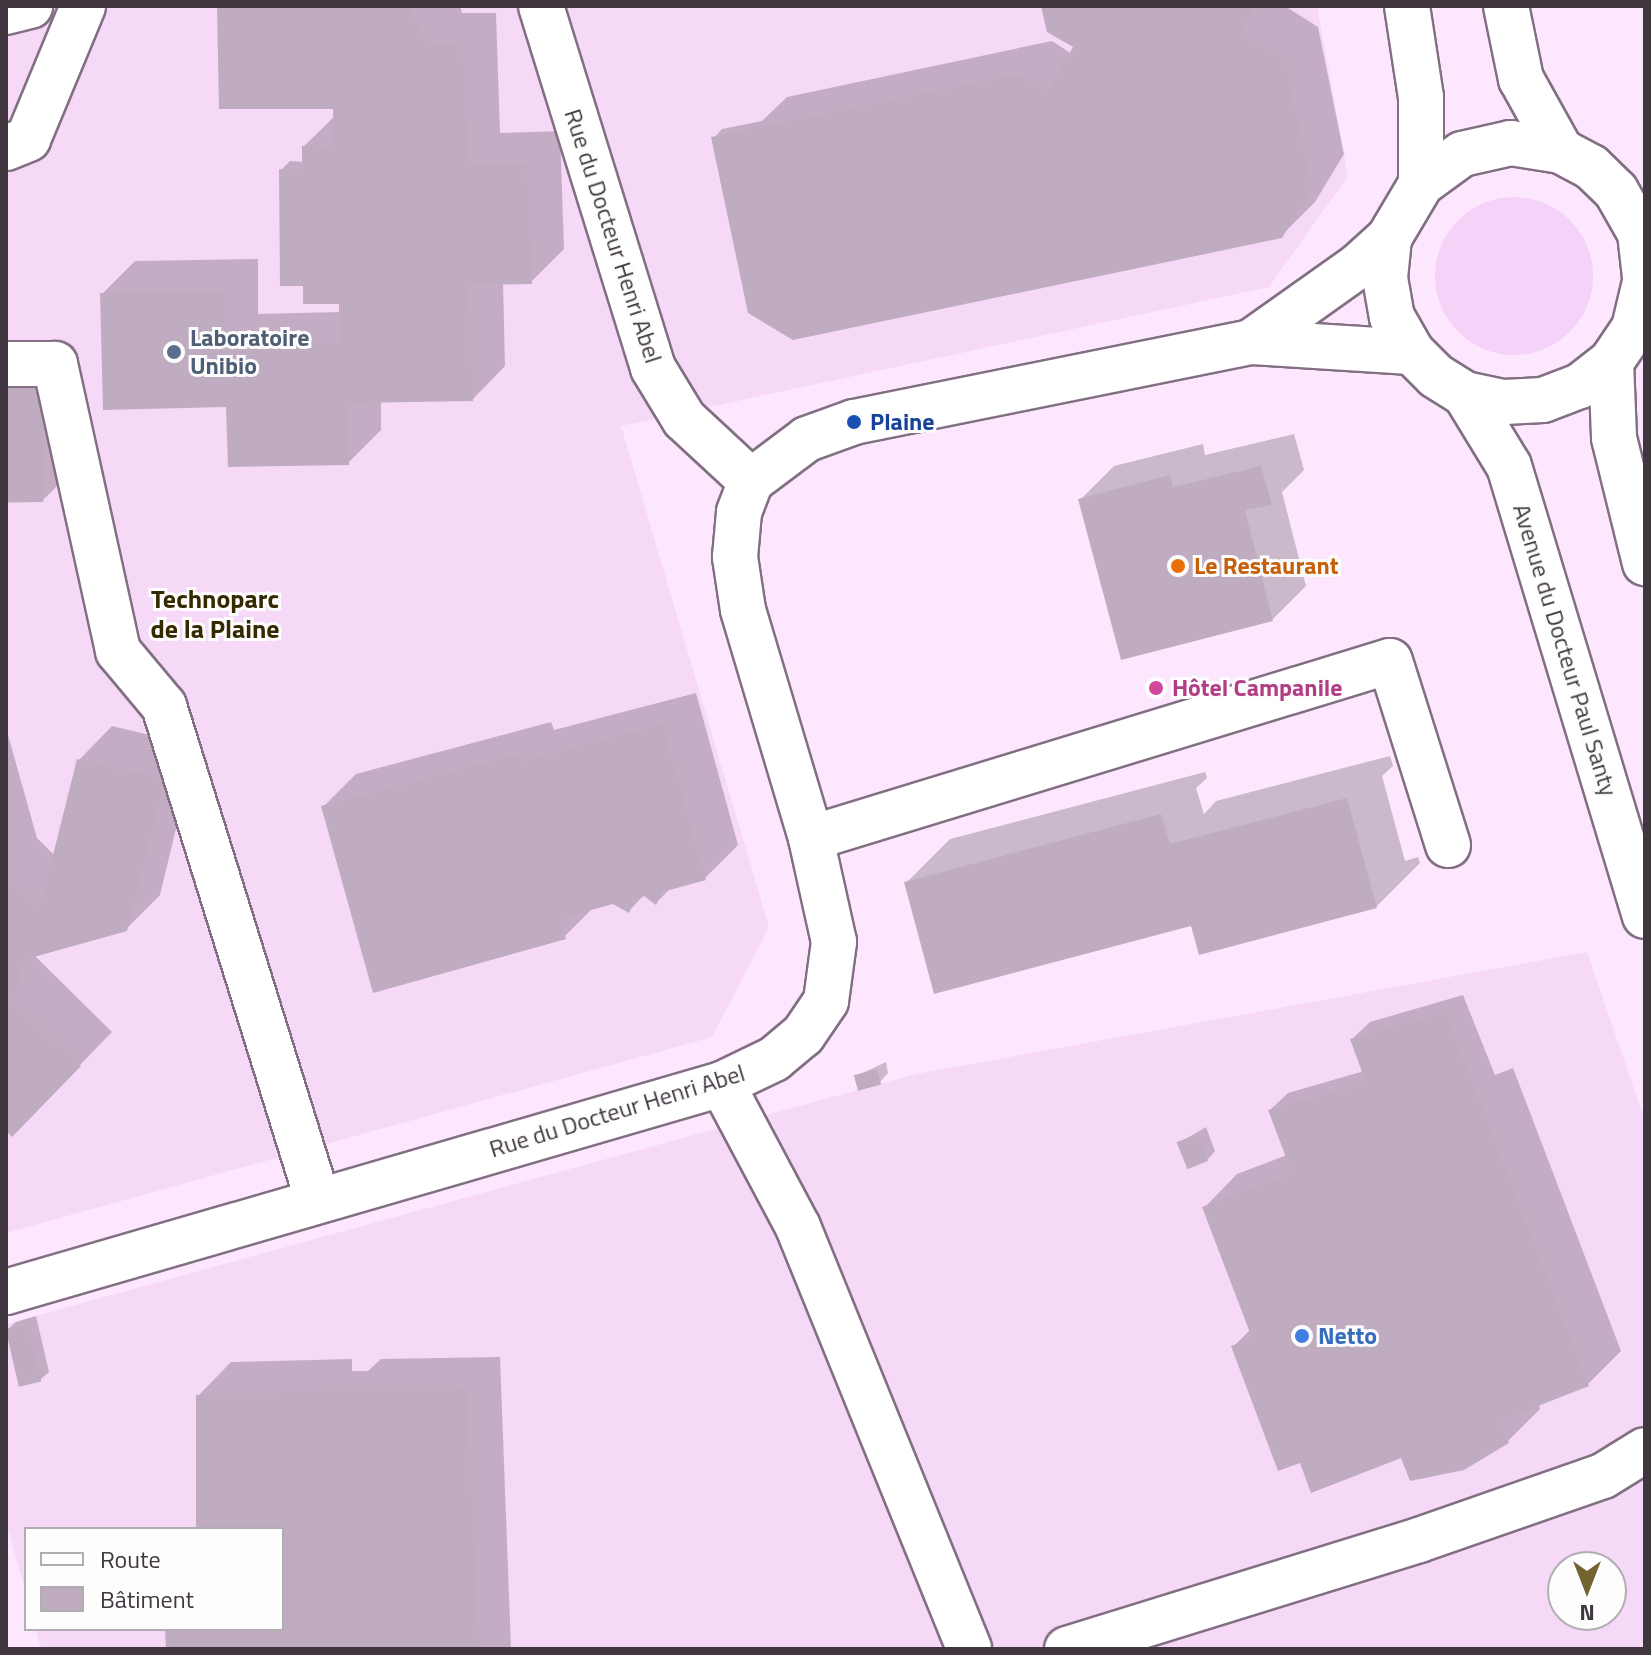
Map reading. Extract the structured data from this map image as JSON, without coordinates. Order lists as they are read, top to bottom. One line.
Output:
{"streets":{"street":["Rue du Docteur Henri Abel","Avenue du Docteur Paul Santy"]},"districts":["Technoparc de la Plaine"],"places":["Laboratoire Unibio","Plaine","Le Restaurant","Hôtel Campanile","Netto"],"legend":["Route","Bâtiment"],"north":"bottom"}
